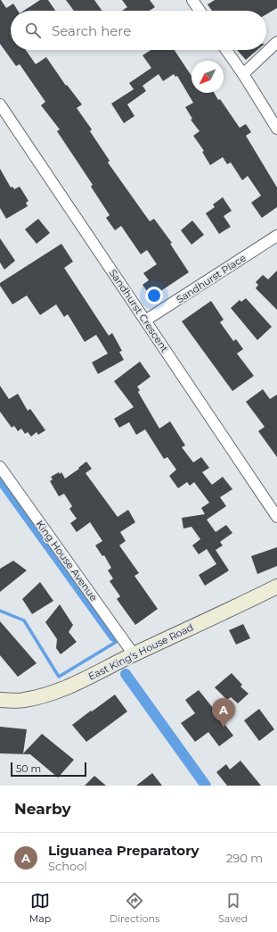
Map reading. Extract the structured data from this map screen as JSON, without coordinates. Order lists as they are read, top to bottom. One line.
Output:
{"streets":{"main road":["East King's House Road"],"street":["Sandhurst Place","Sandhurst Crescent","King House Avenue"]},"crossings":[["Sandhurst Place","Sandhurst Crescent"],["King House Avenue","East King's House Road"]],"scale_bar":"50 m","north":"bottom left","page":{"search":"Search here","pins":"A","scale":"50 m","heading":"Nearby","list":[{"mark":"A","name":"Liguanea Preparatory","note":"School","value":"290 m"}],"nav":["Map","Directions","Saved"]}}
